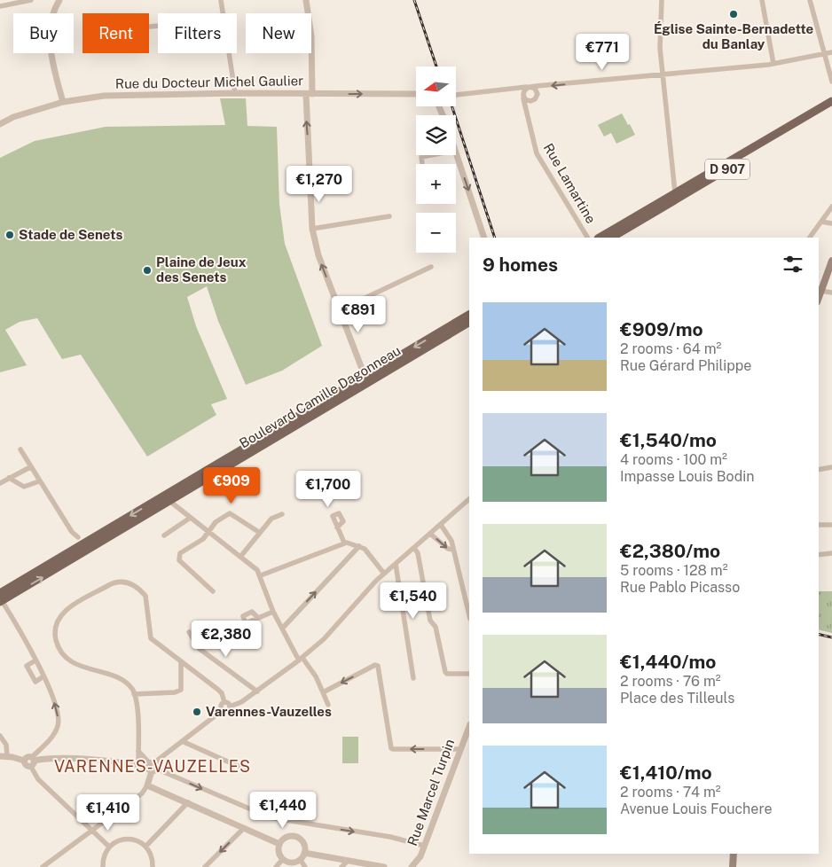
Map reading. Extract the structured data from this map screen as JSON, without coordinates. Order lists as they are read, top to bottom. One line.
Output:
{"streets":{"main road":["D 907","Boulevard Camille Dagonneau"],"street":["Rue du Docteur Michel Gaulier","Rue Lamartine","Rue Marcel Turpin"]},"districts":["VARENNES-VAUZELLES"],"places":["Église Sainte-Bernadette du Banlay","Stade de Senets","Plaine de Jeux des Senets","Varennes-Vauzelles"],"north":"left","page":{"chip":["Buy","Rent","Filters","New"],"price":["€771","€1,270","€891","€909","€1,700","€1,540","€2,380","€1,440","€1,410"],"map_buttons":["+","−"],"heading":"9 homes","list":[{"name":"€909/mo","note":"2 rooms · 64 m² · Rue Gérard Philippe"},{"name":"€1,540/mo","note":"4 rooms · 100 m² · Impasse Louis Bodin"},{"name":"€2,380/mo","note":"5 rooms · 128 m² · Rue Pablo Picasso"},{"name":"€1,440/mo","note":"2 rooms · 76 m² · Place des Tilleuls"},{"name":"€1,410/mo","note":"2 rooms · 74 m² · Avenue Louis Fouchere"}]}}
